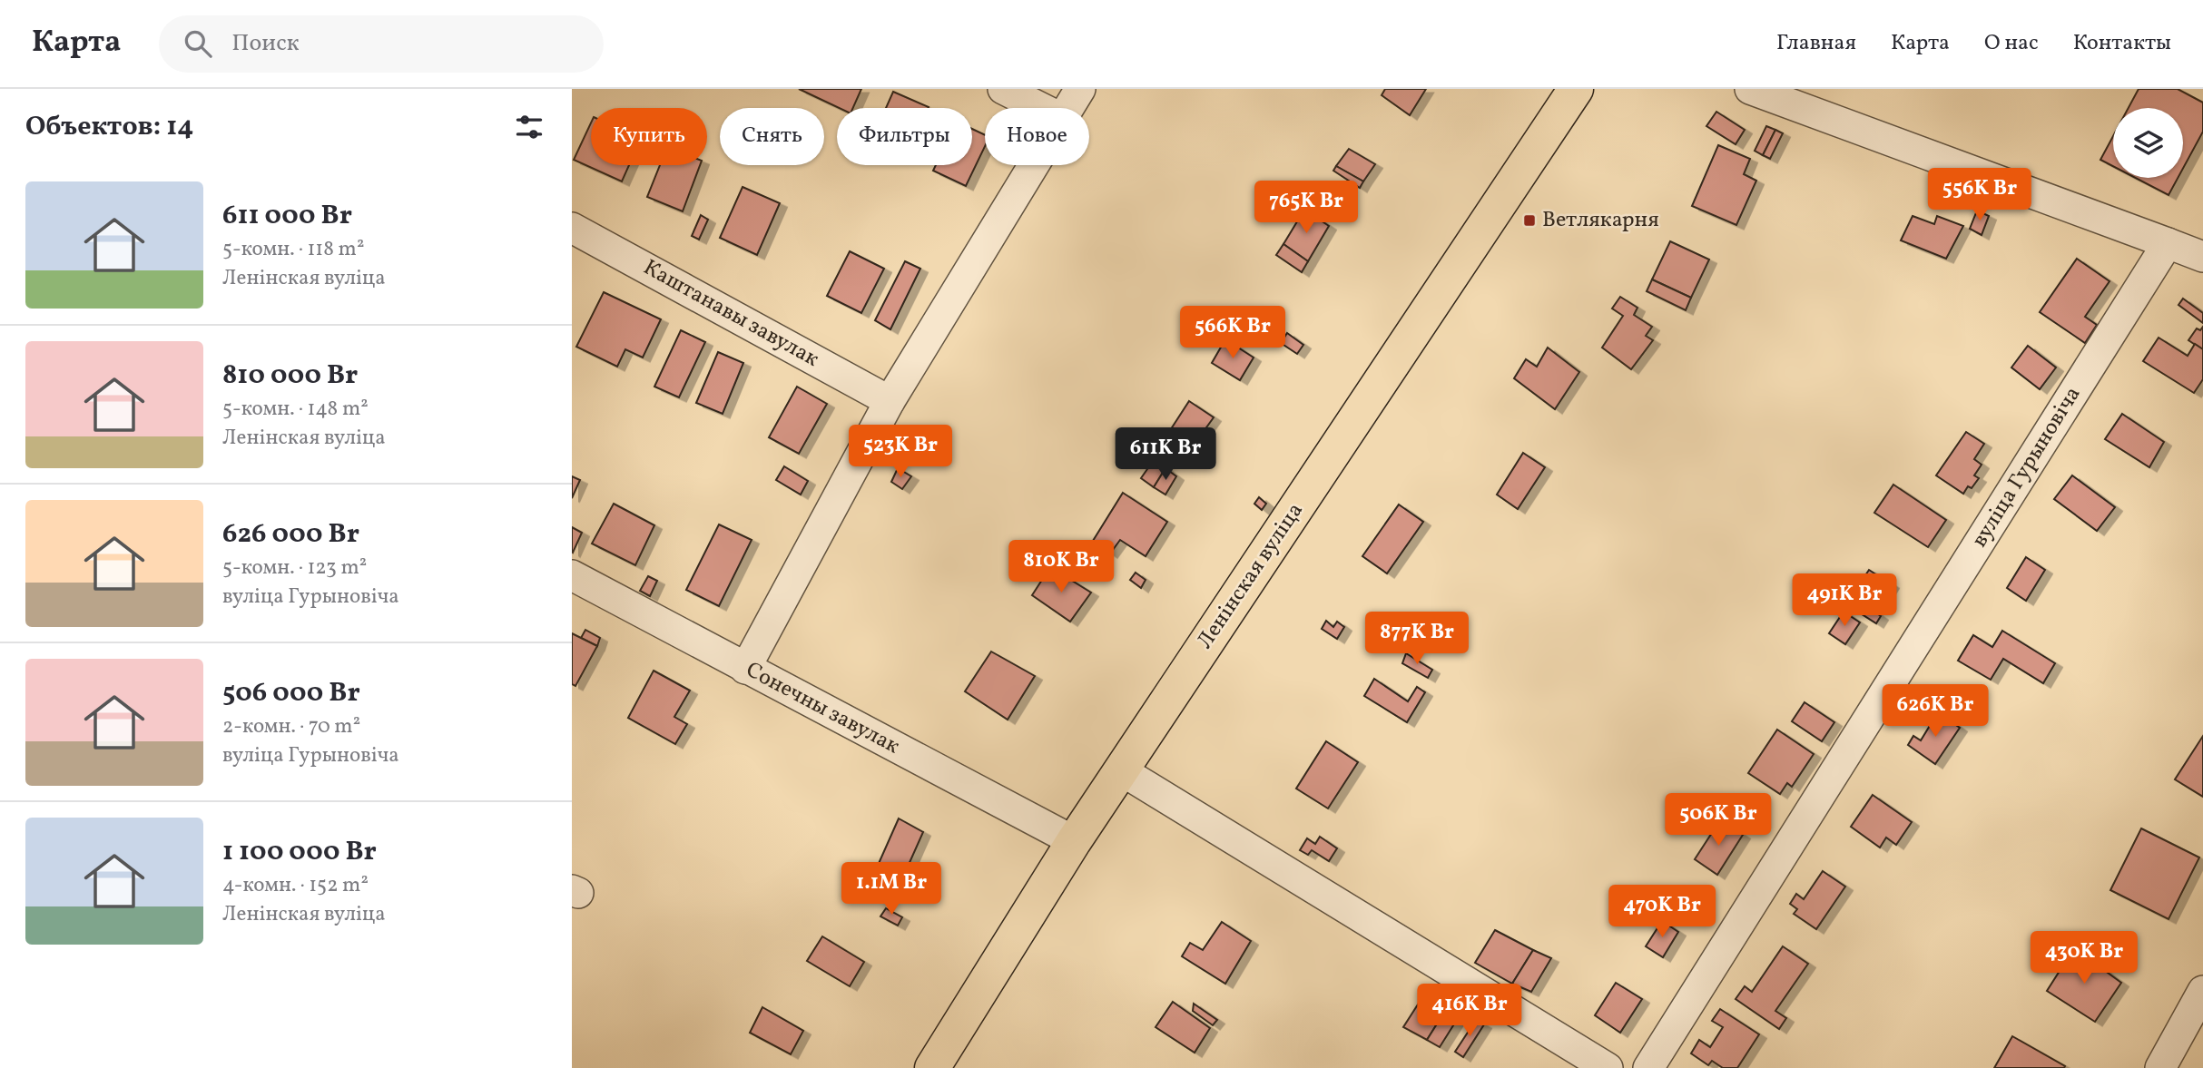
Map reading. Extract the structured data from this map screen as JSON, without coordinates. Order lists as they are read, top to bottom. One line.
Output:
{"streets":{"main road":["Ленінская вуліца"],"street":["Каштанавы завулак","вуліца Гурыновіча","Сонечны завулак"]},"crossings":[["Ленінская вуліца","Сонечны завулак"]],"places":{"transit":["Ветлякарня"]},"page":{"header":"Карта","search":"Поиск","nav":["Главная","Карта","О нас","Контакты"],"heading":"Объектов: 14","chip":["Купить","Снять","Фильтры","Новое"],"list":[{"name":"611 000 Br","note":"5-комн. · 118 m² · Ленінская вуліца"},{"name":"810 000 Br","note":"5-комн. · 148 m² · Ленінская вуліца"},{"name":"626 000 Br","note":"5-комн. · 123 m² · вуліца Гурыновіча"},{"name":"506 000 Br","note":"2-комн. · 70 m² · вуліца Гурыновіча"},{"name":"1 100 000 Br","note":"4-комн. · 152 m² · Ленінская вуліца"}],"price":["556K Br","765K Br","566K Br","523K Br","611K Br","810K Br","491K Br","877K Br","626K Br","506K Br","1.1M Br","470K Br","430K Br","416K Br"]}}
